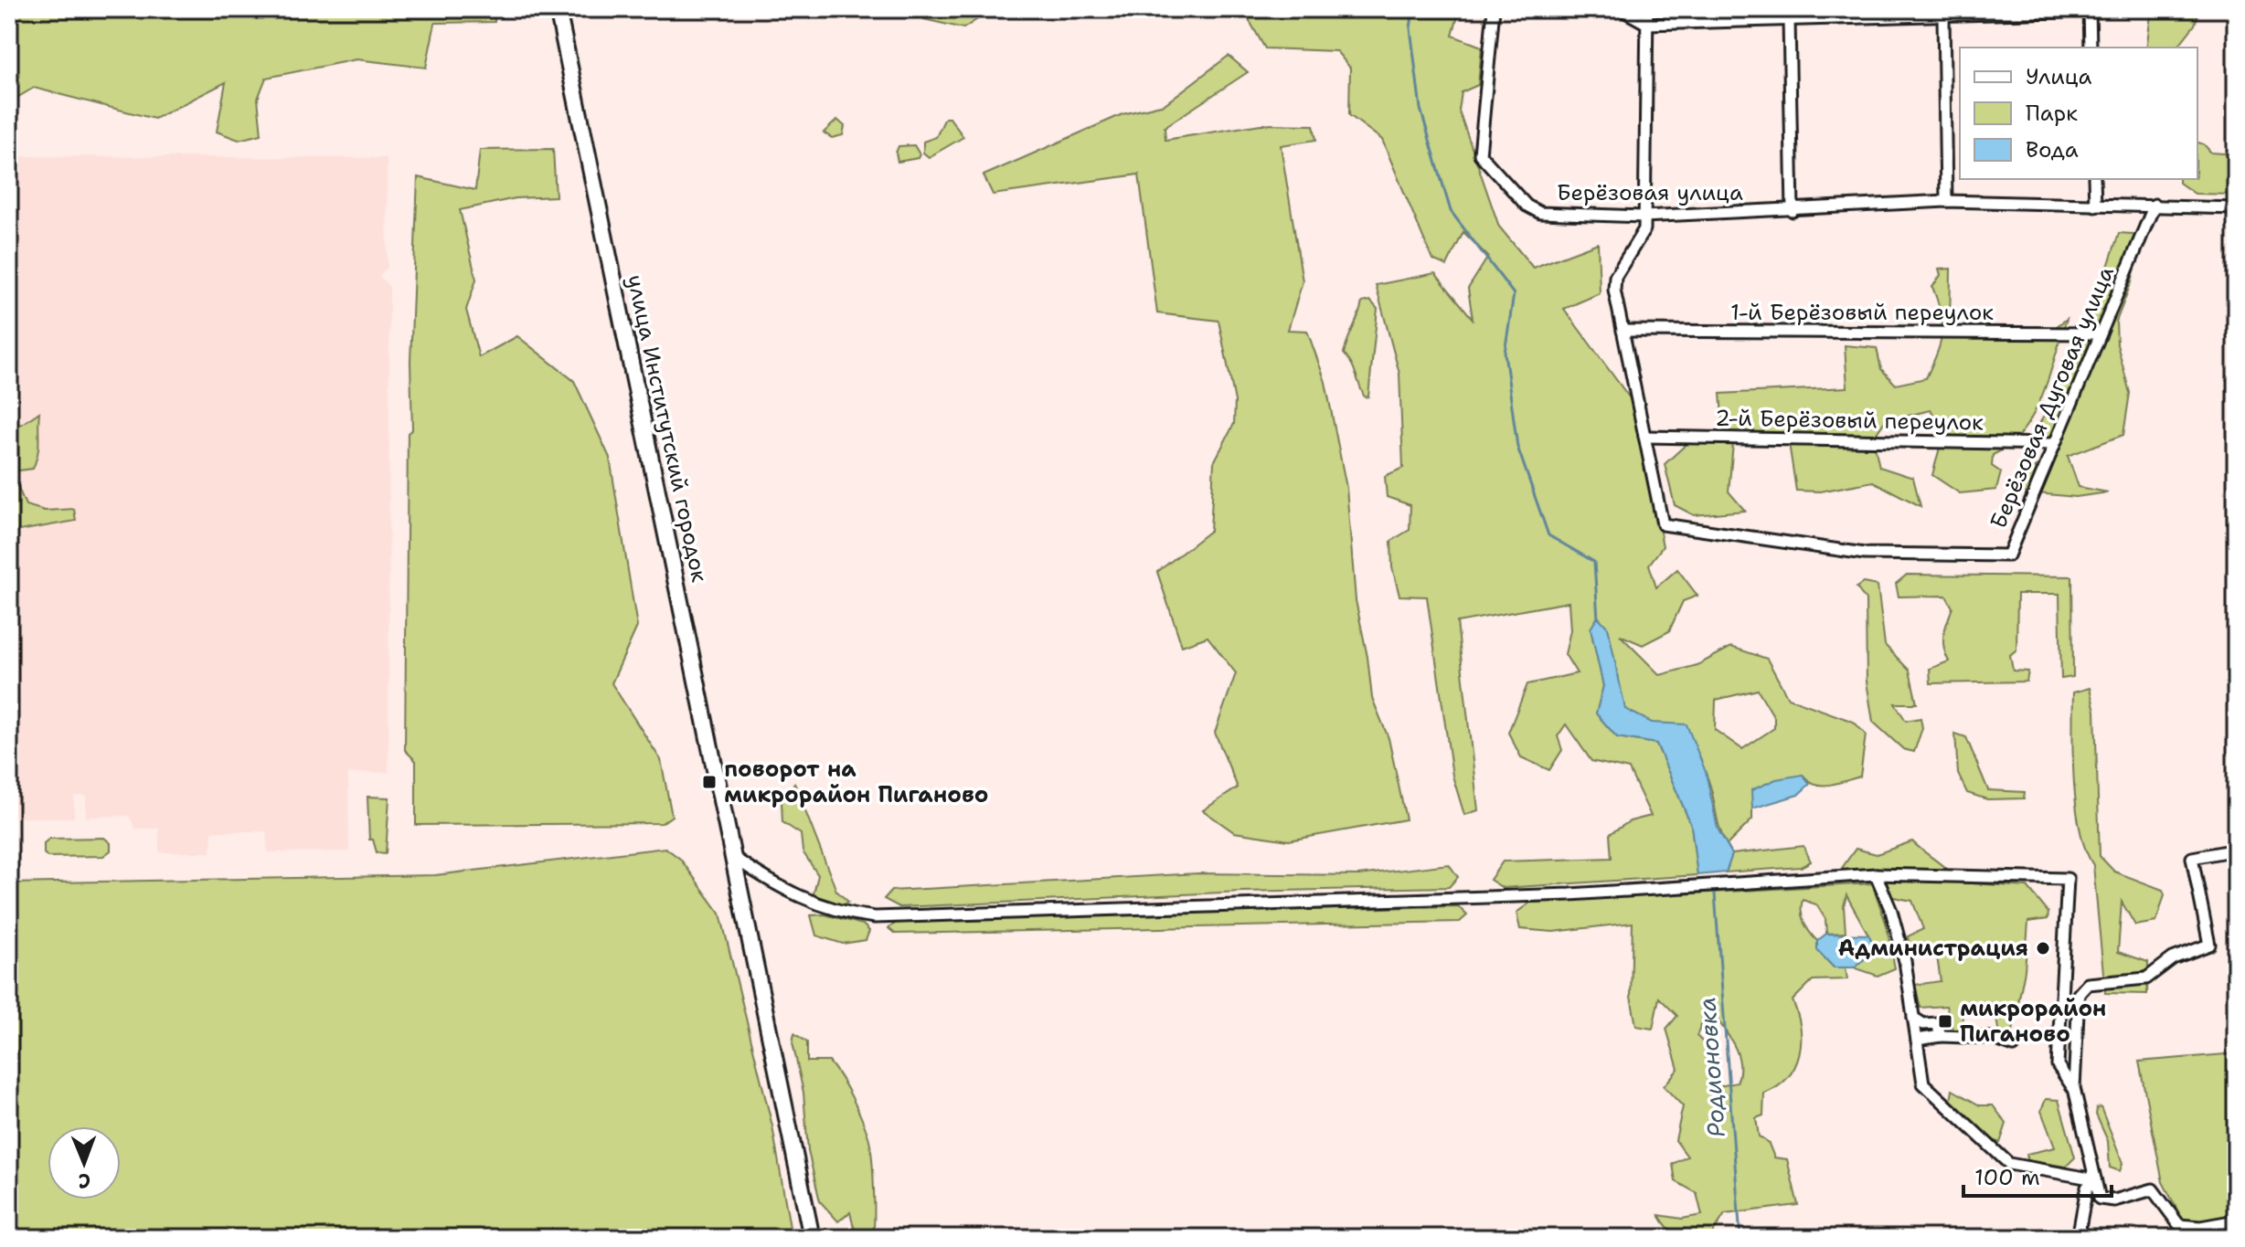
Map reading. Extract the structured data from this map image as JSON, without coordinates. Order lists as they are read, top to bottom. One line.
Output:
{"streets":{"street":["Берёзовая улица","1-й Берёзовый переулок","Берёзовая Дуговая улица","2-й Берёзовый переулок","улица Институтский городок"]},"crossings":[["Берёзовая улица","Берёзовая Дуговая улица"],["1-й Берёзовый переулок","Берёзовая Дуговая улица"],["Берёзовая Дуговая улица","2-й Берёзовый переулок"]],"water":["Родионовка"],"places":{"transit":["поворот на микрорайон Пиганово","микрорайон Пиганово"],"other":["Администрация"]},"legend":["Улица","Парк","Вода"],"scale_bar":"100 m","north":"bottom"}
